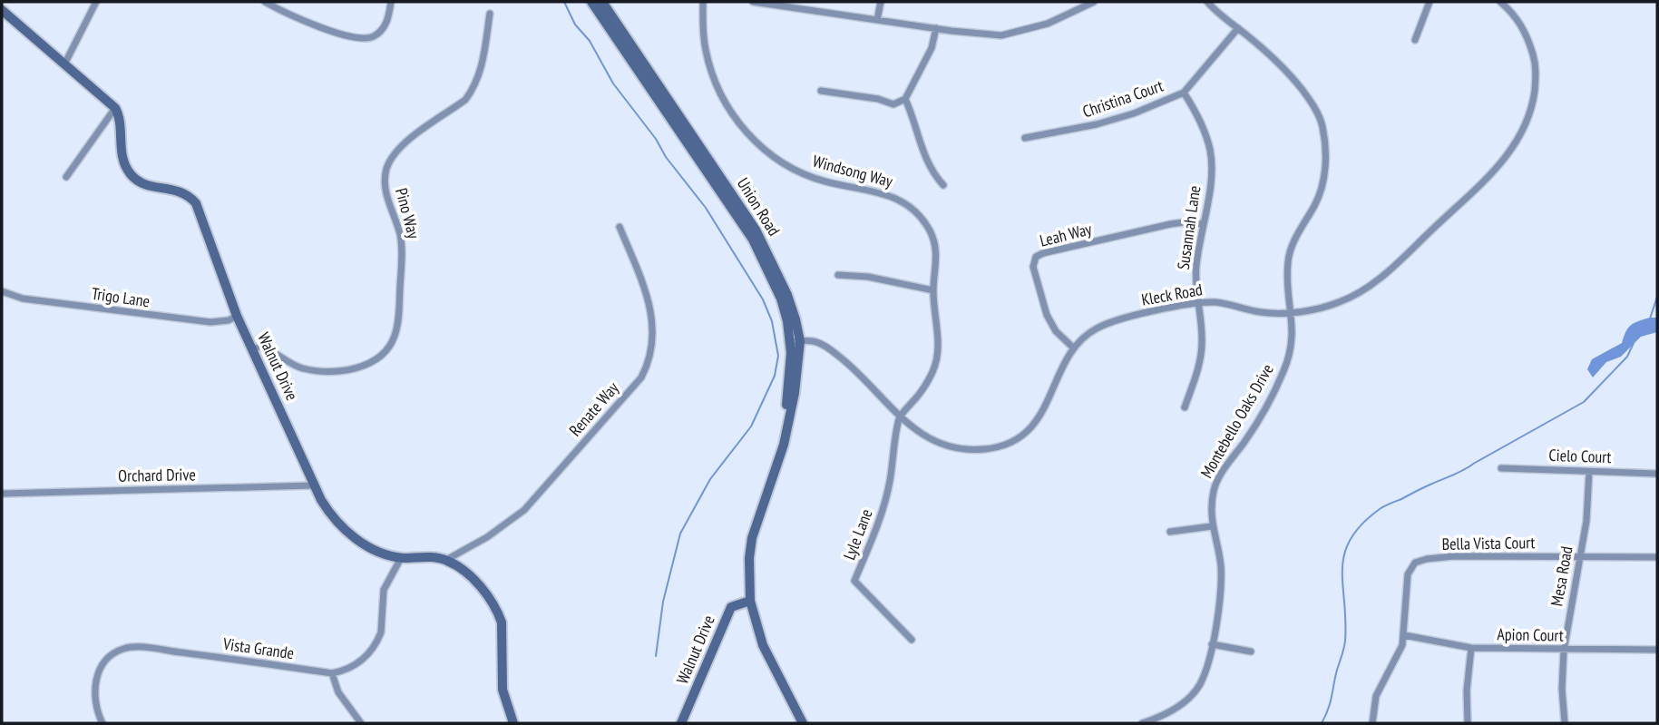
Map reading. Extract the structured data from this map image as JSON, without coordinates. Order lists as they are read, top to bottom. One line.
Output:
{"streets":{"street":["Christina Court","Windsong Way","Union Road","Pino Way","Susannah Lane","Leah Way","Kleck Road","Trigo Lane","Walnut Drive","Renate Way","Montebello Oaks Drive","Cielo Court","Orchard Drive","Lyle Lane","Bella Vista Court","Mesa Road","Apion Court","Vista Grande"]},"crossings":[["Christina Court","Susannah Lane"],["Christina Court","Montebello Oaks Drive"],["Windsong Way","Kleck Road"],["Windsong Way","Lyle Lane"],["Union Road","Kleck Road"],["Union Road","Walnut Drive"],["Pino Way","Walnut Drive"],["Susannah Lane","Leah Way"],["Susannah Lane","Kleck Road"],["Leah Way","Kleck Road"],["Kleck Road","Montebello Oaks Drive"],["Kleck Road","Lyle Lane"],["Trigo Lane","Walnut Drive"],["Walnut Drive","Renate Way"],["Walnut Drive","Orchard Drive"],["Cielo Court","Mesa Road"],["Bella Vista Court","Mesa Road"],["Bella Vista Court","Apion Court"],["Mesa Road","Apion Court"]]}
